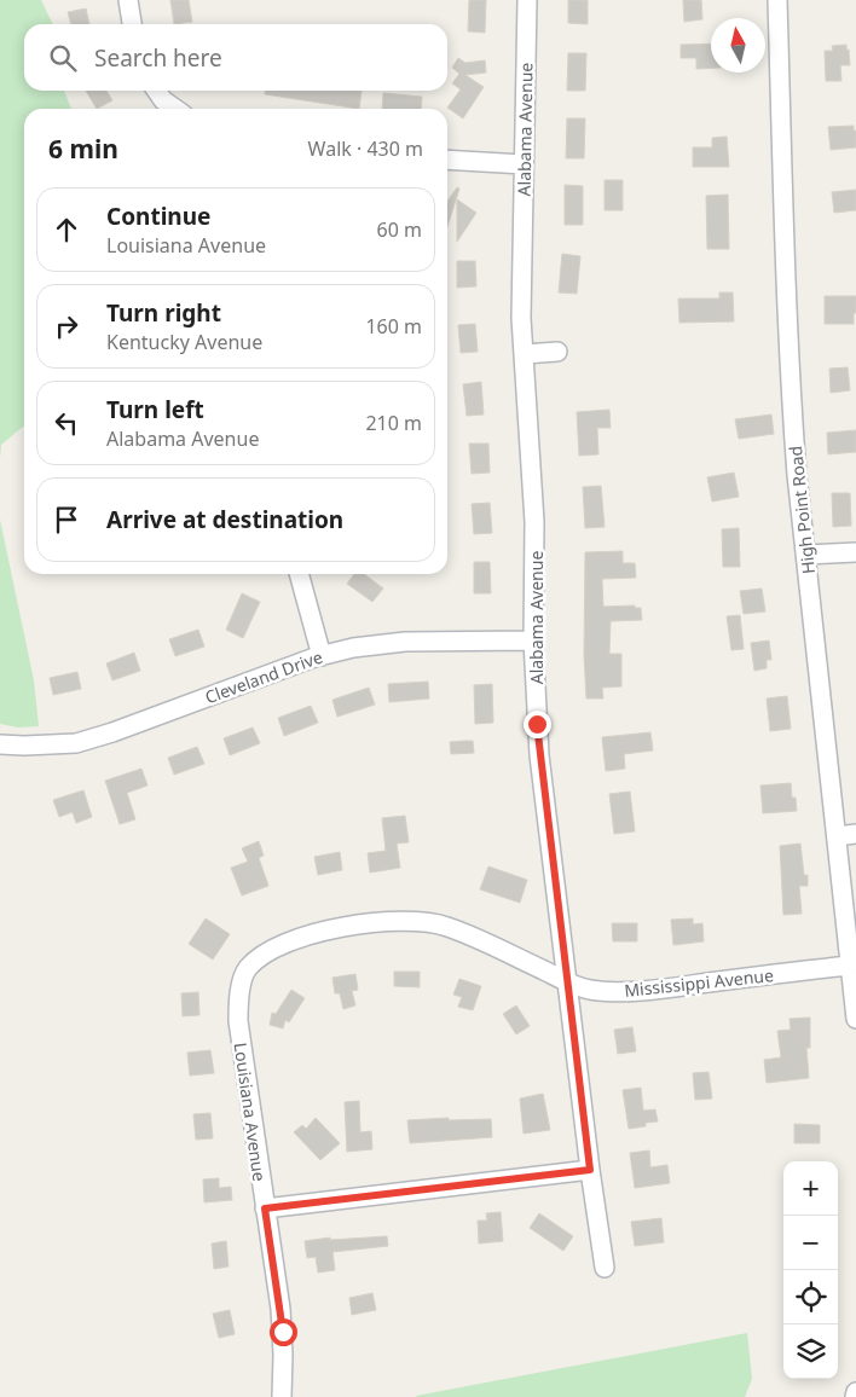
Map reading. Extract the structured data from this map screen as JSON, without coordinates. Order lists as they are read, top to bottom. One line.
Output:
{"streets":{"street":["Alabama Avenue","High Point Road","Cleveland Drive","Mississippi Avenue","Louisiana Avenue"]},"crossings":[["Alabama Avenue","Cleveland Drive"],["Alabama Avenue","Mississippi Avenue"],["High Point Road","Mississippi Avenue"],["Mississippi Avenue","Louisiana Avenue"]],"north":"top","page":{"search":"Search here","heading":["6 min","Walk · 430 m"],"list":[["Continue","Louisiana Avenue","60 m"],["Turn right","Kentucky Avenue","160 m"],["Turn left","Alabama Avenue","210 m"],"Arrive at destination"],"map_buttons":["+","−"]}}
